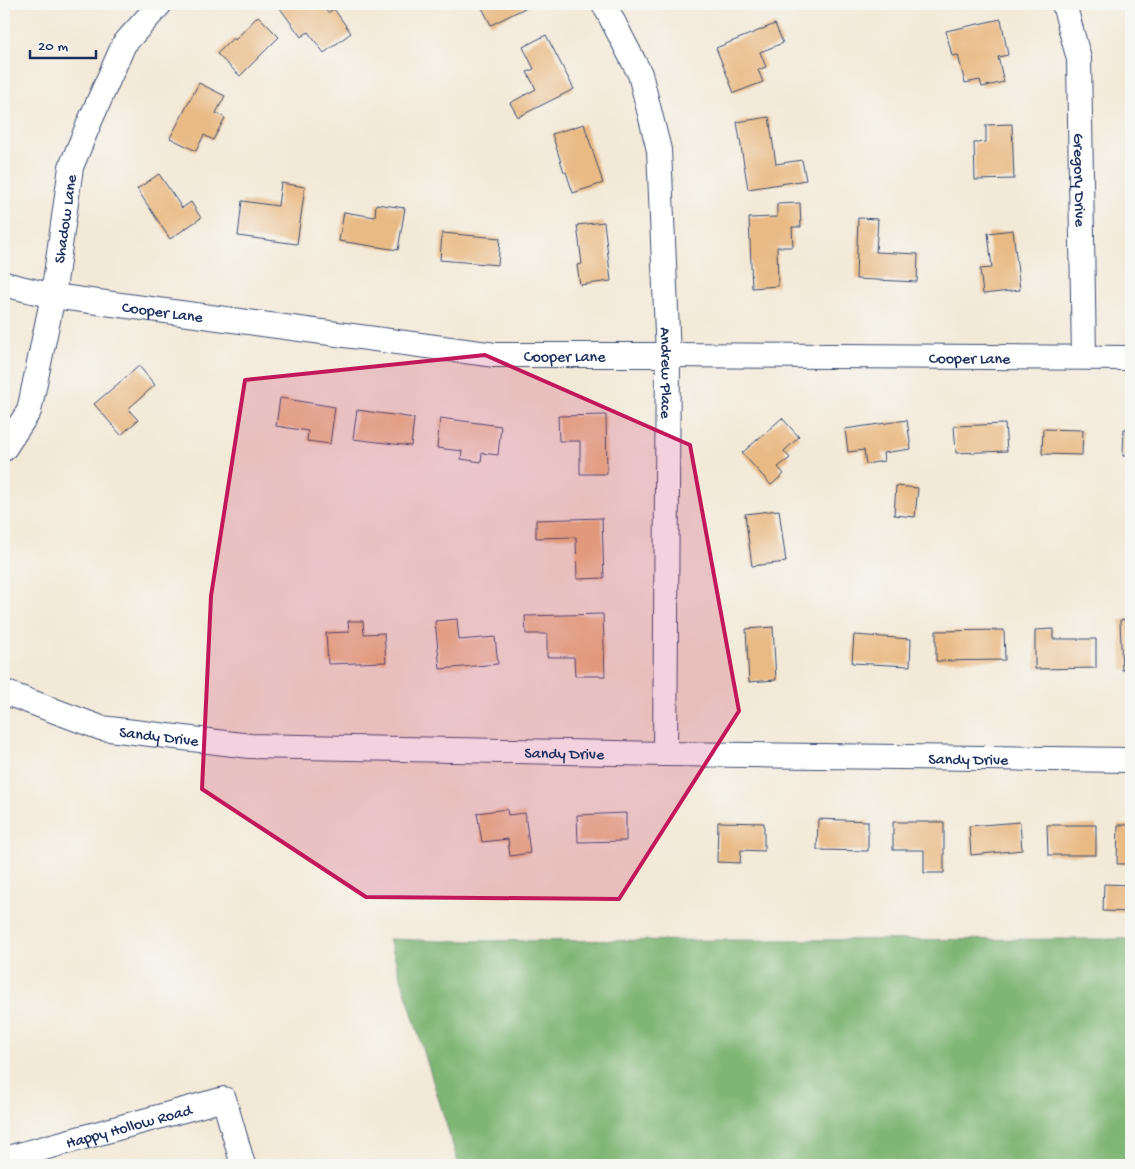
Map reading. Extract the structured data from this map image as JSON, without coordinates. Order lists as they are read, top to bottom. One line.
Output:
{"streets":{"street":["Gregory Drive","Shadow Lane","Cooper Lane","Andrew Place","Sandy Drive","Happy Hollow Road"]},"crossings":[["Gregory Drive","Cooper Lane"],["Shadow Lane","Cooper Lane"],["Cooper Lane","Andrew Place"],["Andrew Place","Sandy Drive"]],"scale_bar":"20 m"}
